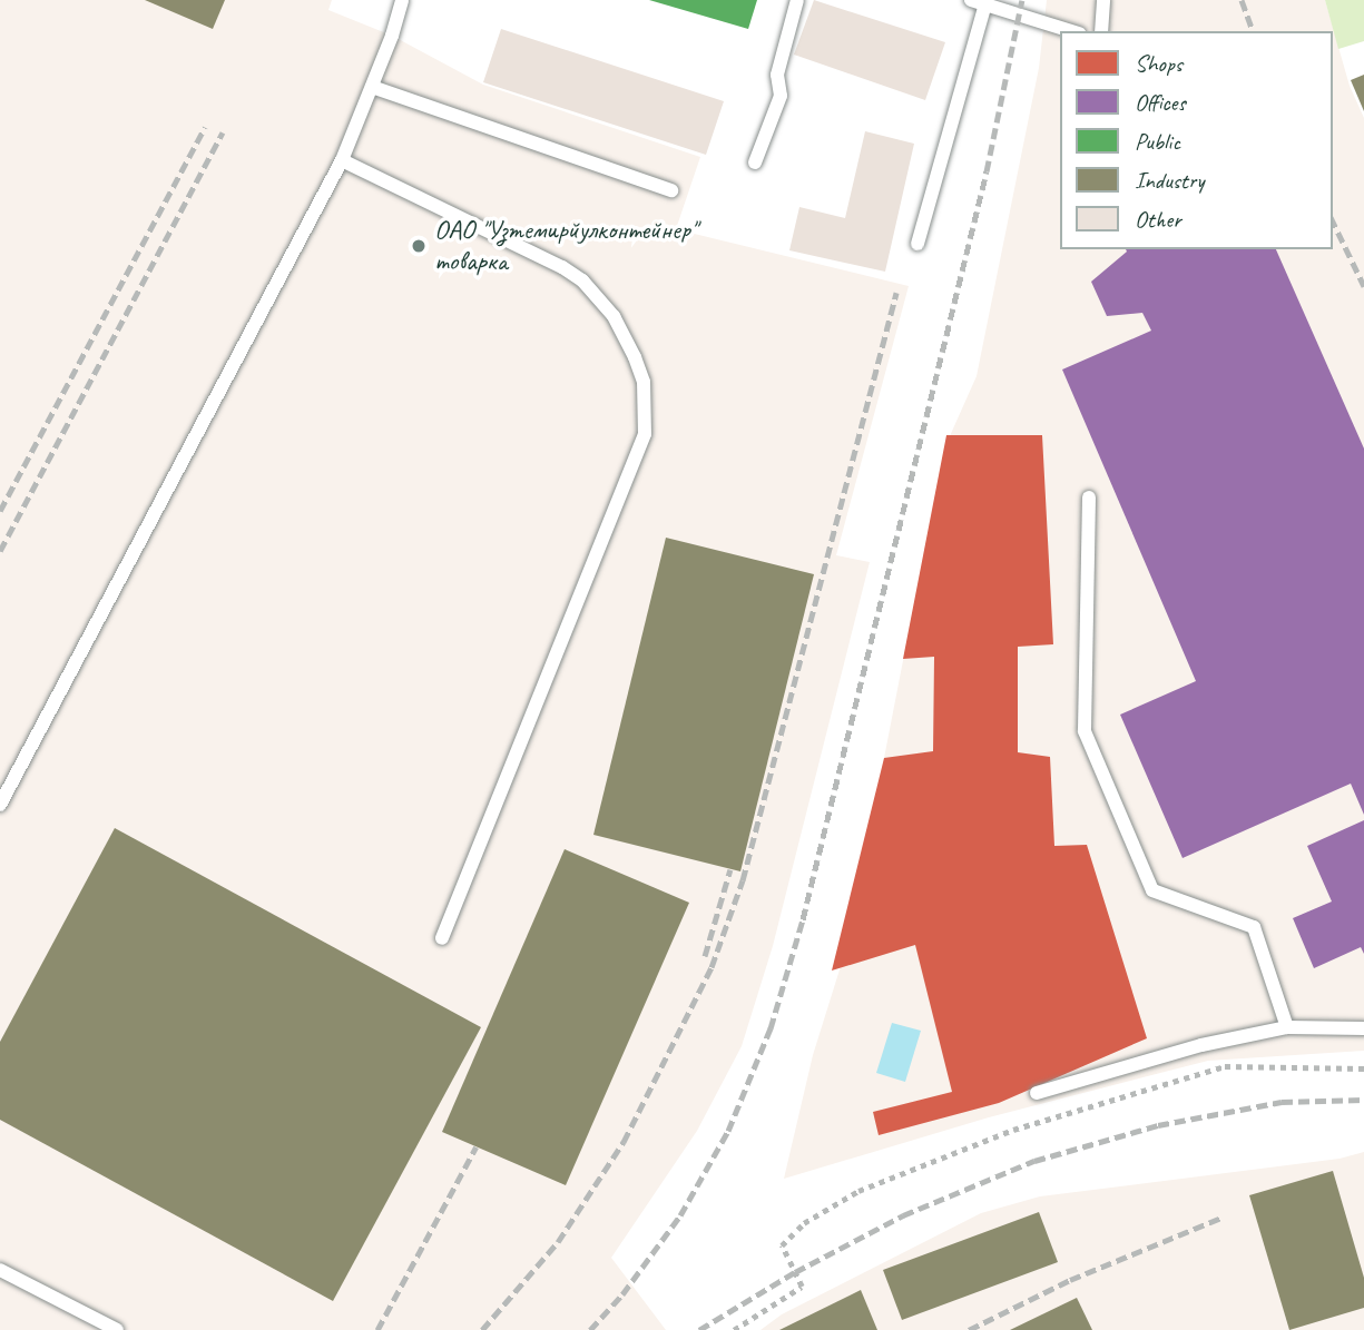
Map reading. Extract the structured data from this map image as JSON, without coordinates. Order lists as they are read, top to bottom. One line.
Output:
{"places":["ОАО \"Узтемирйулконтейнер\" товарка"],"legend":["Shops","Offices","Public","Industry","Other"]}
